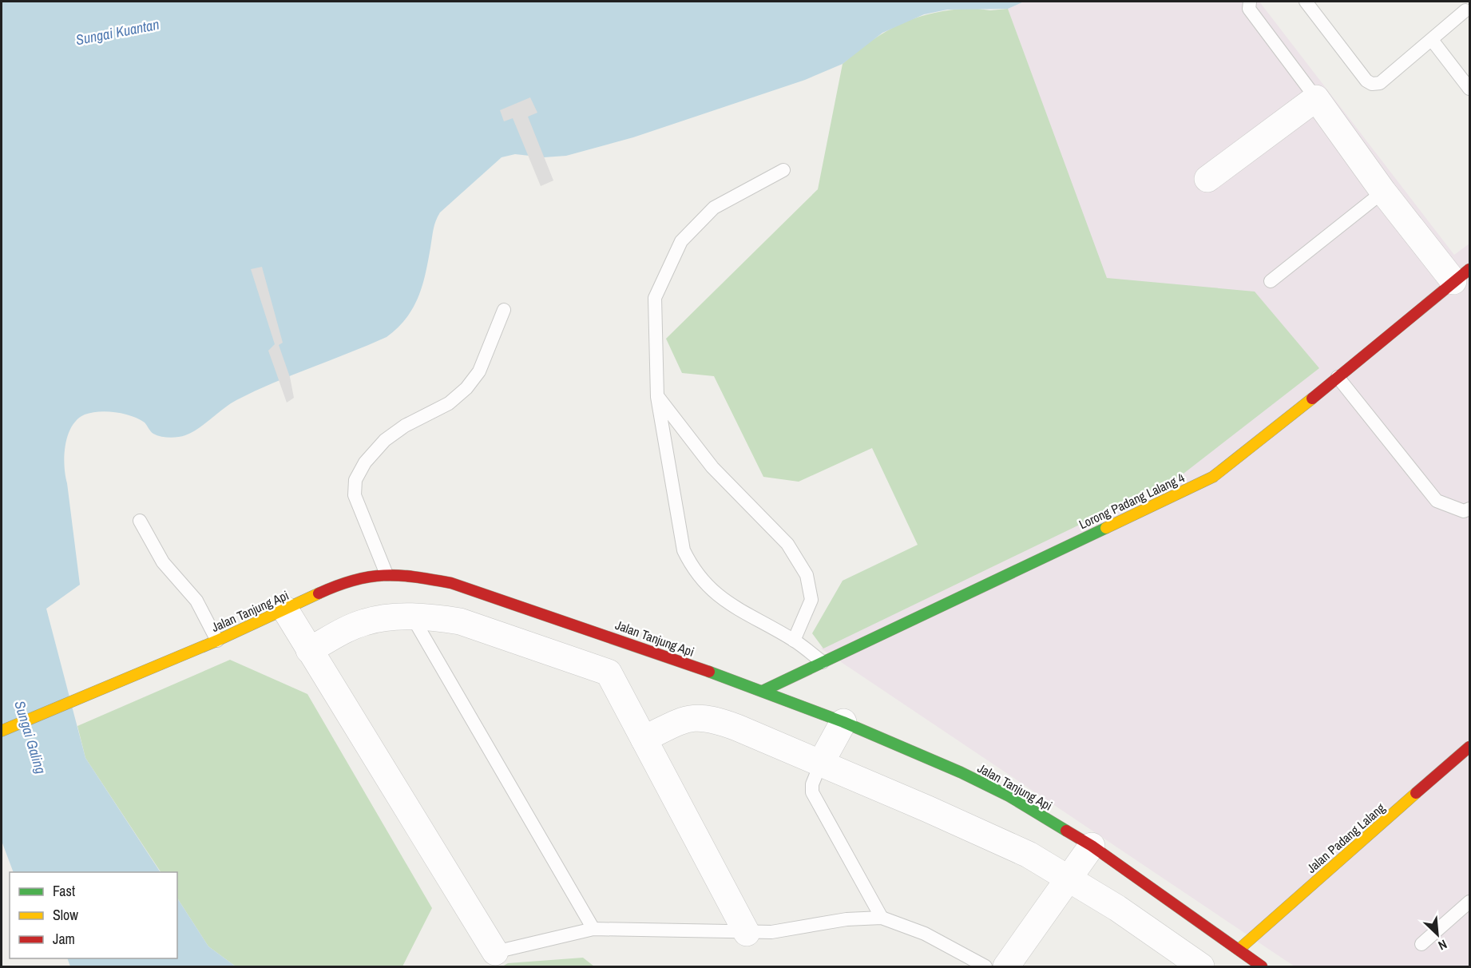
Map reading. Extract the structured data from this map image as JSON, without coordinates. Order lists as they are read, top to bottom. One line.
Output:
{"streets":{"street":["Lorong Padang Lalang 4","Jalan Tanjung Api","Jalan Padang Lalang"]},"crossings":[["Lorong Padang Lalang 4","Jalan Tanjung Api"],["Jalan Tanjung Api","Jalan Padang Lalang"]],"water":["Sungai Kuantan","Sungai Galing"],"legend":["Fast","Slow","Jam"],"north":"bottom right"}
